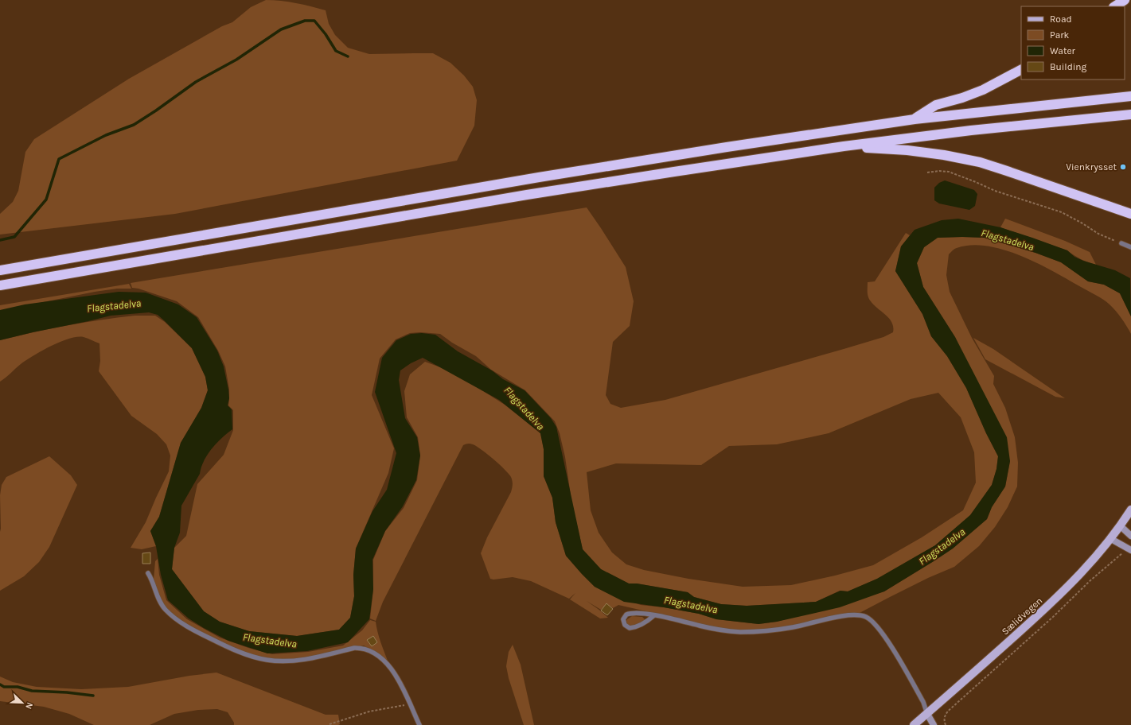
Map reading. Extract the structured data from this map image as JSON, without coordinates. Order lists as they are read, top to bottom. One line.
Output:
{"streets":{"main road":["Sælidvegen"]},"water":["Flagstadelva"],"places":["Vienkrysset"],"legend":["Road","Park","Water","Building"],"north":"bottom right"}
